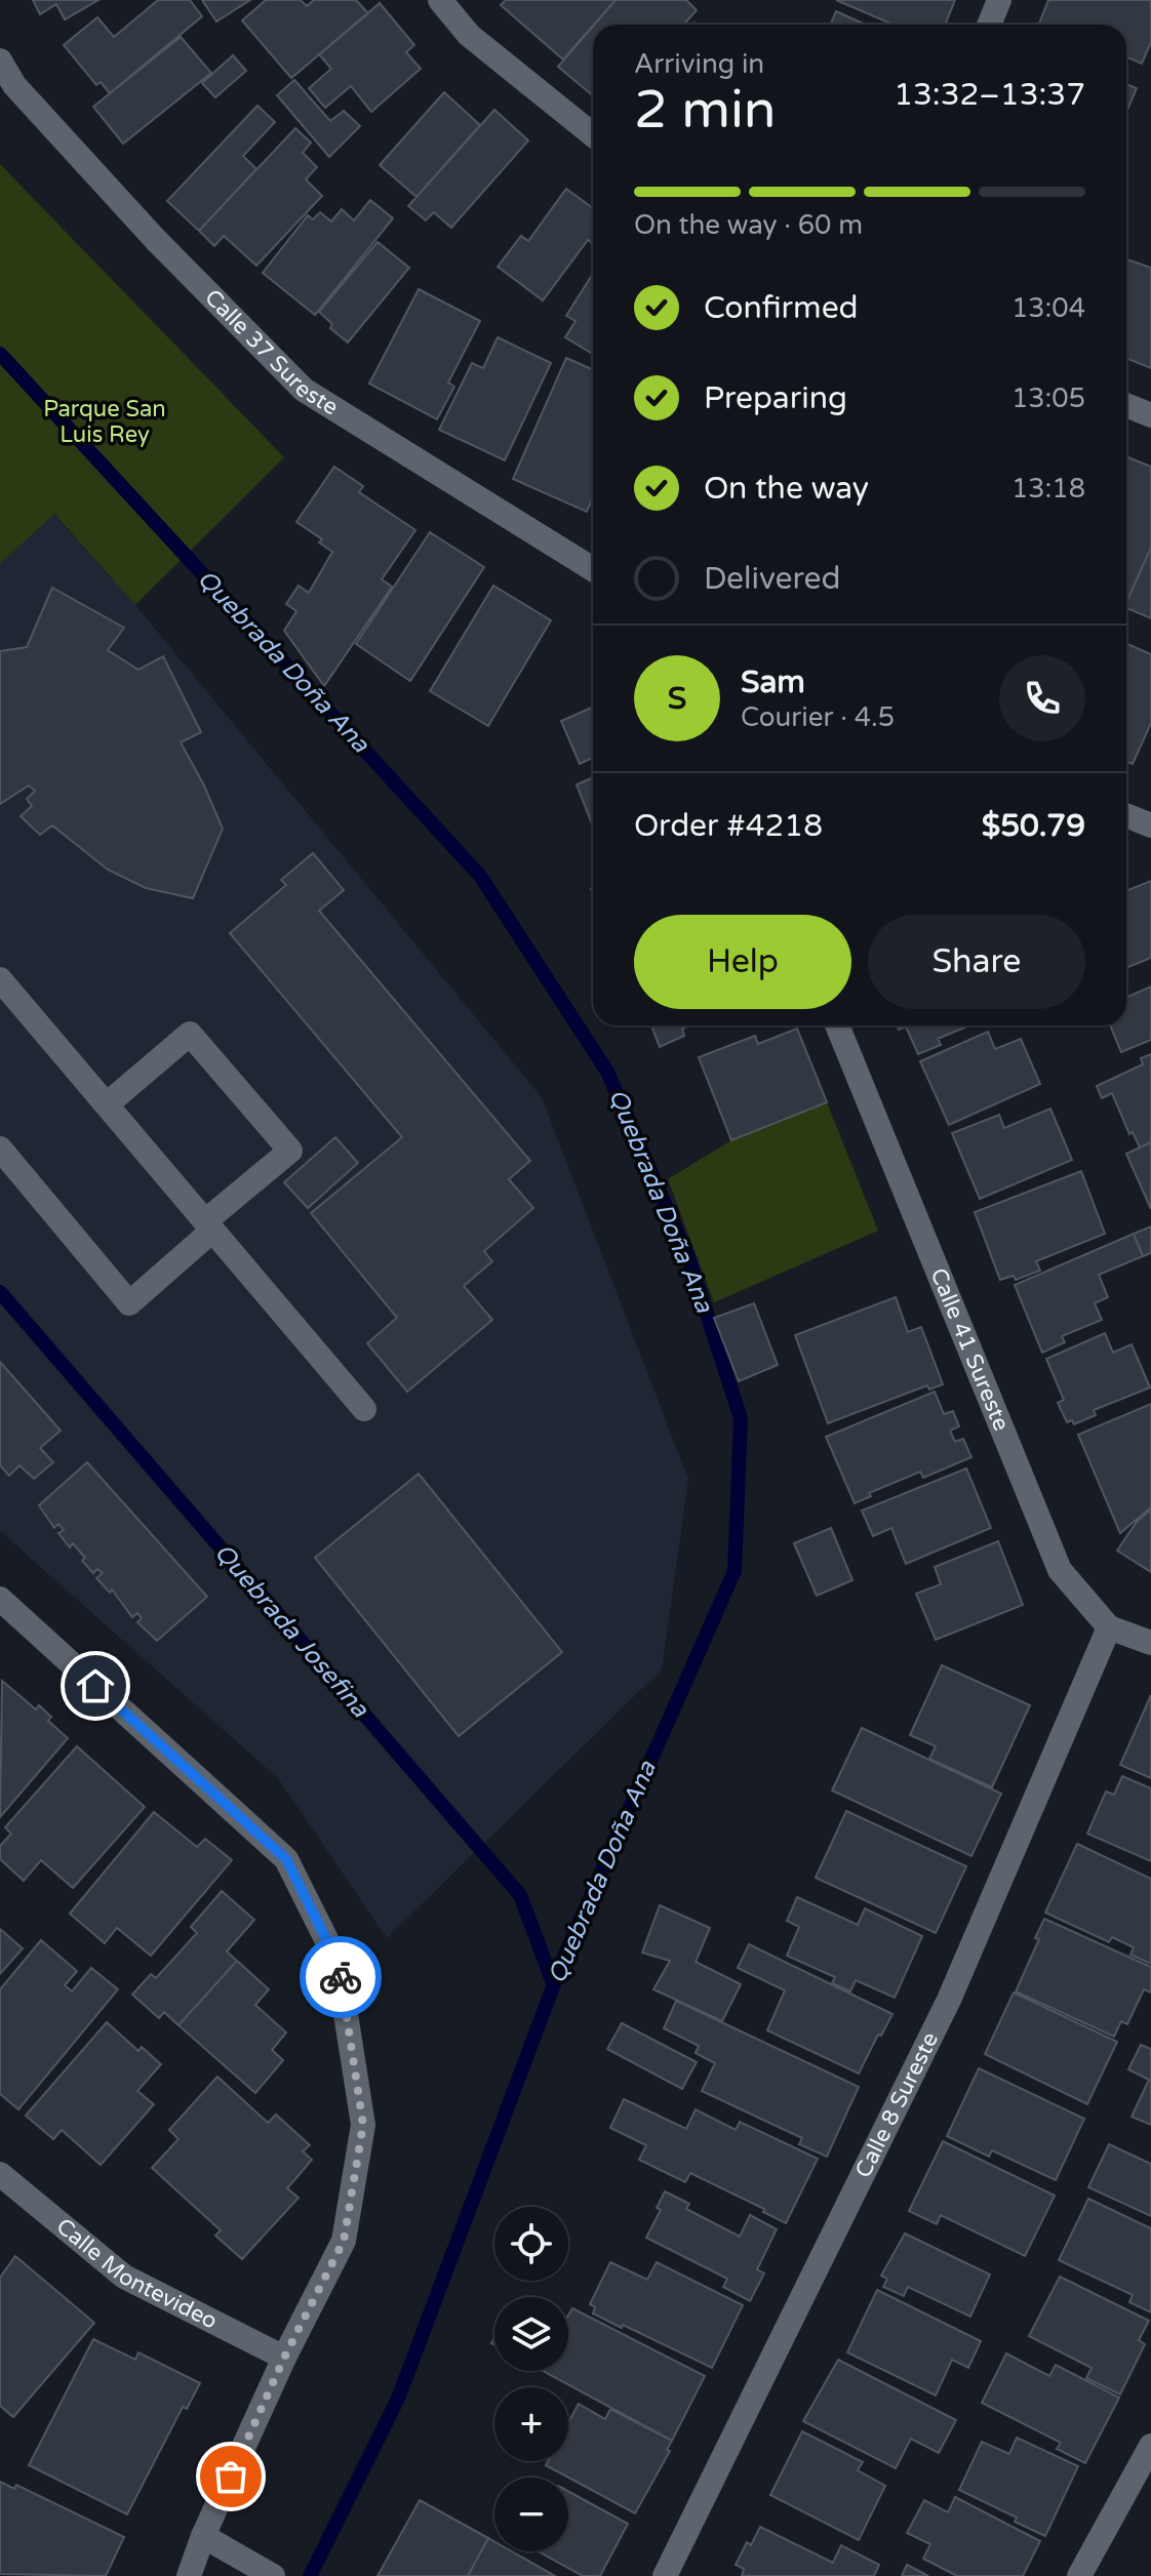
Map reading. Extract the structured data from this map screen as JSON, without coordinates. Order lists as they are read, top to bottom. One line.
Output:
{"streets":{"street":["Calle 37 Sureste","Calle 41 Sureste","Calle 8 Sureste","Calle Montevideo"]},"crossings":[["Calle 41 Sureste","Calle 8 Sureste"]],"water":["Quebrada Doña Ana","Quebrada Josefina"],"parks":["Parque San Luis Rey"],"page":{"heading":["2 min","Arriving in","13:32–13:37"],"panel":["Sam","Courier · 4.5","Order #4218","$50.79"],"bar":"On the way · 60 m","list":[["Confirmed","13:04"],["Preparing","13:05"],["On the way","13:18"],"Delivered"],"round":"S","buttons":["Help","Share"],"map_buttons":["+","−"]}}
